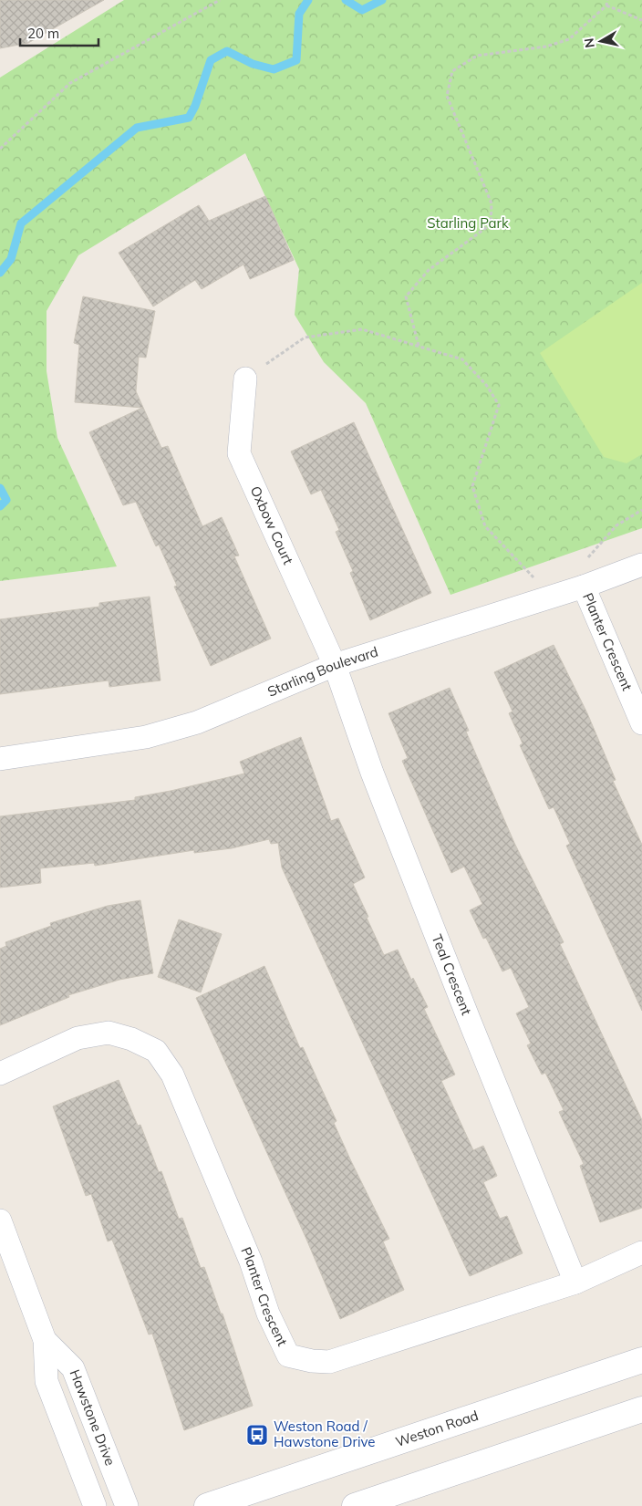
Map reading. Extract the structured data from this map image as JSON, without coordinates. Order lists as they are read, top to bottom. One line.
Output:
{"streets":{"main road":["Weston Road"],"street":["Oxbow Court","Planter Crescent","Starling Boulevard","Teal Crescent","Hawstone Drive"]},"crossings":[["Oxbow Court","Starling Boulevard"],["Oxbow Court","Teal Crescent"],["Planter Crescent","Starling Boulevard"],["Planter Crescent","Teal Crescent"],["Starling Boulevard","Teal Crescent"]],"parks":["Starling Park"],"places":{"bus stop":["Weston Road / Hawstone Drive"]},"scale_bar":"20 m","north":"left"}
